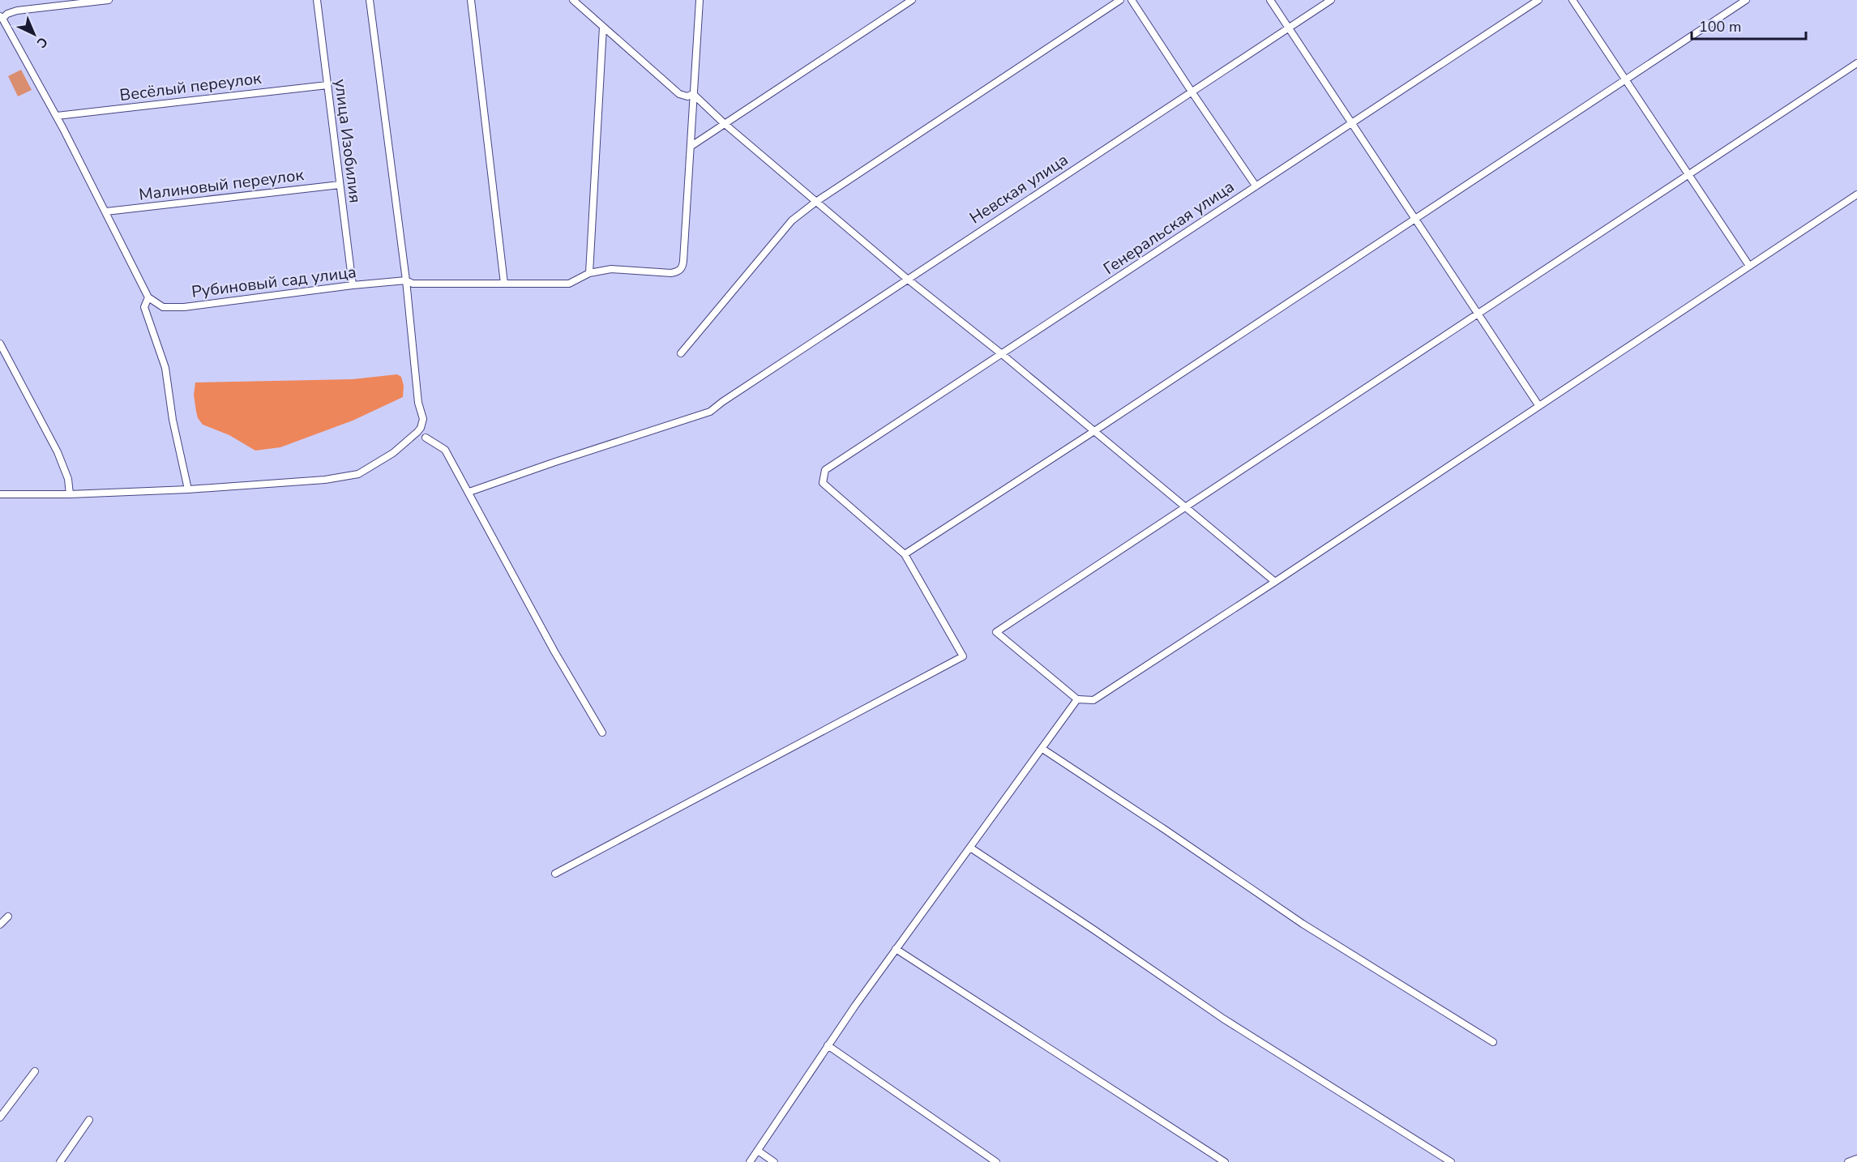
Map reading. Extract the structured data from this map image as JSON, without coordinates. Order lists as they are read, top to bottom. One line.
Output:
{"streets":{"street":["Весёлый переулок","улица Изобилия","Малиновый переулок","Невская улица","Генеральская улица","Рубиновый сад улица"]},"crossings":[["Весёлый переулок","улица Изобилия"],["улица Изобилия","Малиновый переулок"],["улица Изобилия","Рубиновый сад улица"]],"scale_bar":"100 m","north":"bottom right"}
